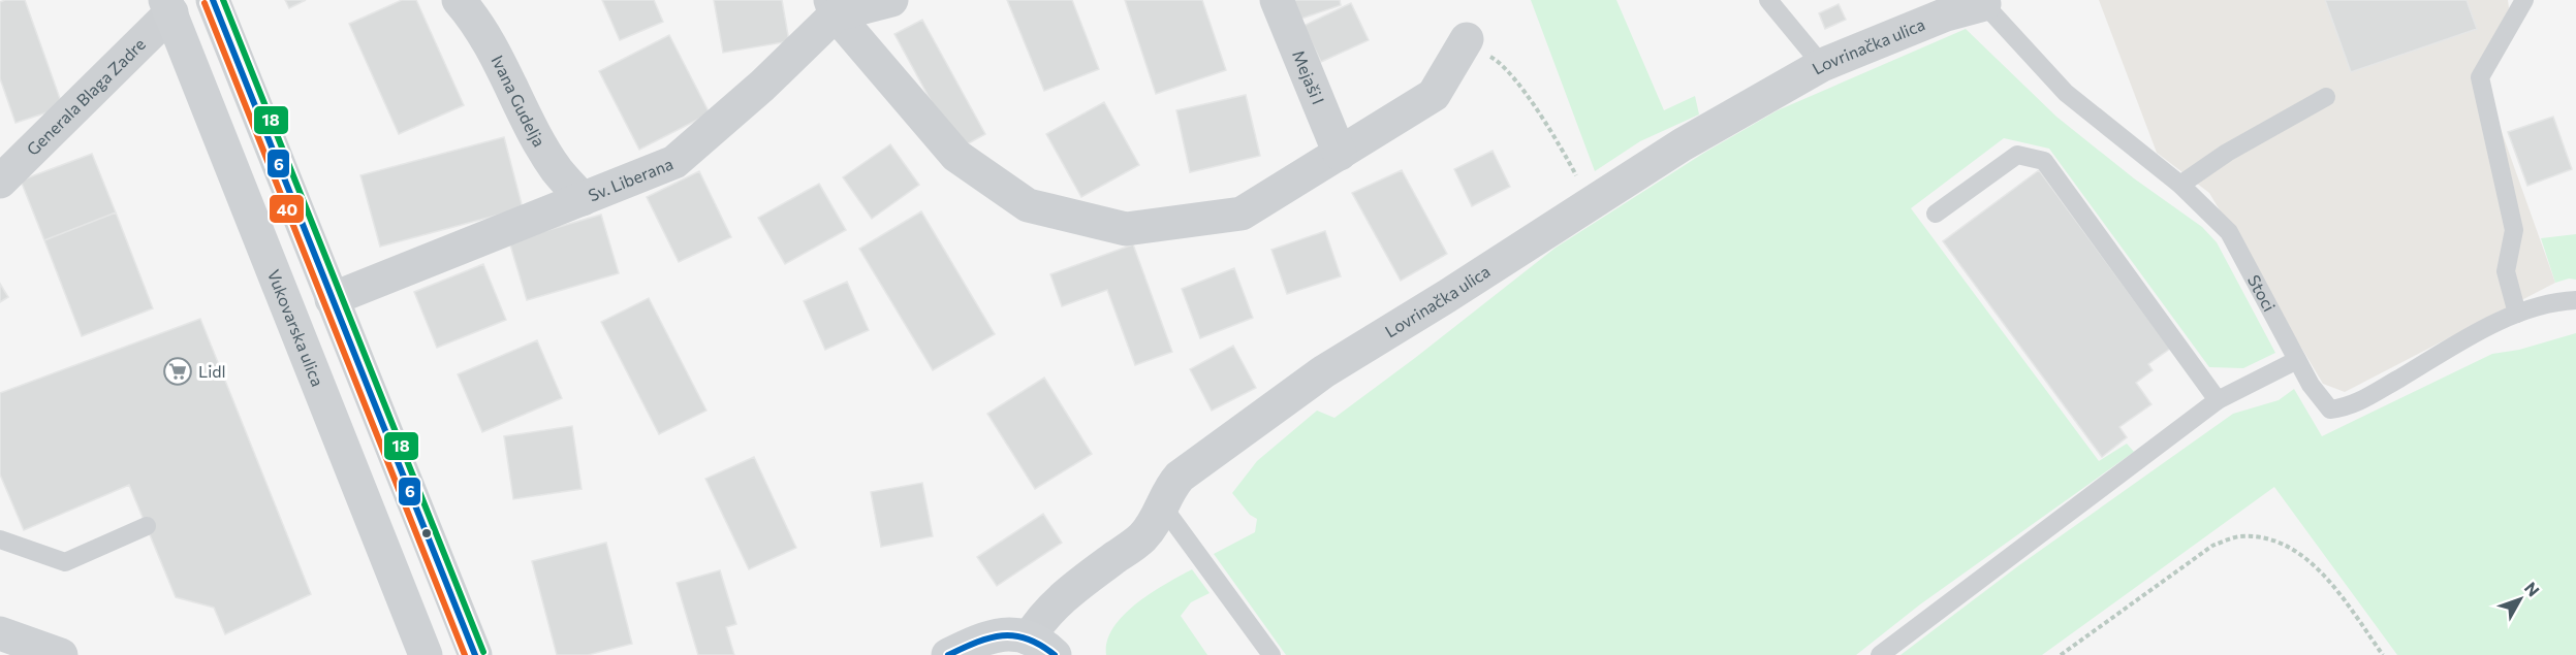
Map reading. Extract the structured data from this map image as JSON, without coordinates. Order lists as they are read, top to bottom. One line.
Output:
{"streets":{"street":["Lovrinačka ulica","Mejaši I","Generala Blaga Zadre","Ivana Gudelja","Sv. Liberana","Vukovarska ulica"],"lane":["Stoci"]},"crossings":[["Lovrinačka ulica","Stoci"],["Generala Blaga Zadre","Vukovarska ulica"],["Ivana Gudelja","Sv. Liberana"]],"places":{"supermarket":["Lidl"]},"lines":["transit line 6","transit line 18","transit line 40"],"north":"top right"}
